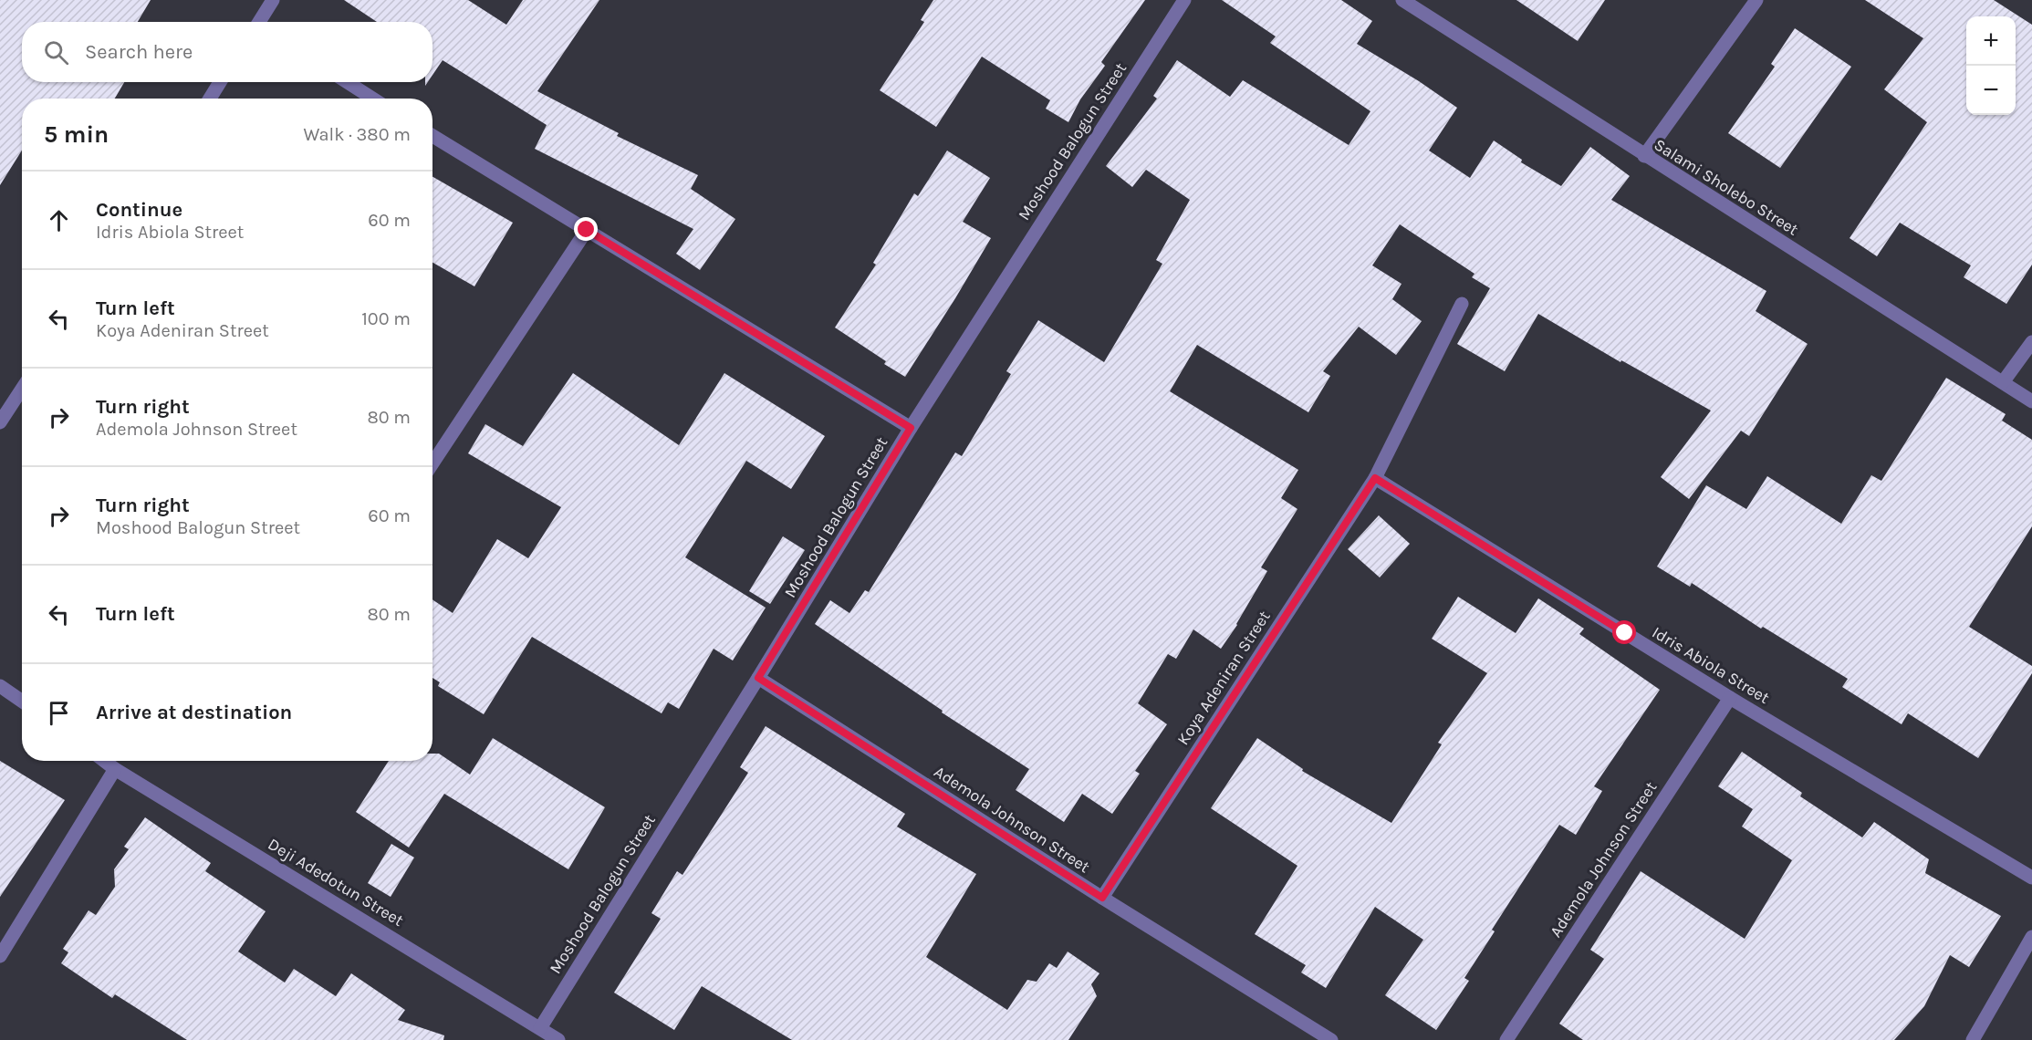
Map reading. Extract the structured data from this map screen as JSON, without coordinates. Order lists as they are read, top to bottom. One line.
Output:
{"streets":{"street":["Moshood Balogun Street","Salami Sholebo Street","Idris Abiola Street","Koya Adeniran Street","Ademola Johnson Street","Deji Adedotun Street"]},"crossings":[["Moshood Balogun Street","Ademola Johnson Street"],["Moshood Balogun Street","Deji Adedotun Street"],["Idris Abiola Street","Koya Adeniran Street"],["Idris Abiola Street","Ademola Johnson Street"],["Koya Adeniran Street","Ademola Johnson Street"]],"page":{"map_buttons":["+","−"],"search":"Search here","heading":["5 min","Walk · 380 m"],"list":[["Continue","Idris Abiola Street","60 m"],["Turn left","Koya Adeniran Street","100 m"],["Turn right","Ademola Johnson Street","80 m"],["Turn right","Moshood Balogun Street","60 m"],["Turn left","80 m"],"Arrive at destination"]}}
